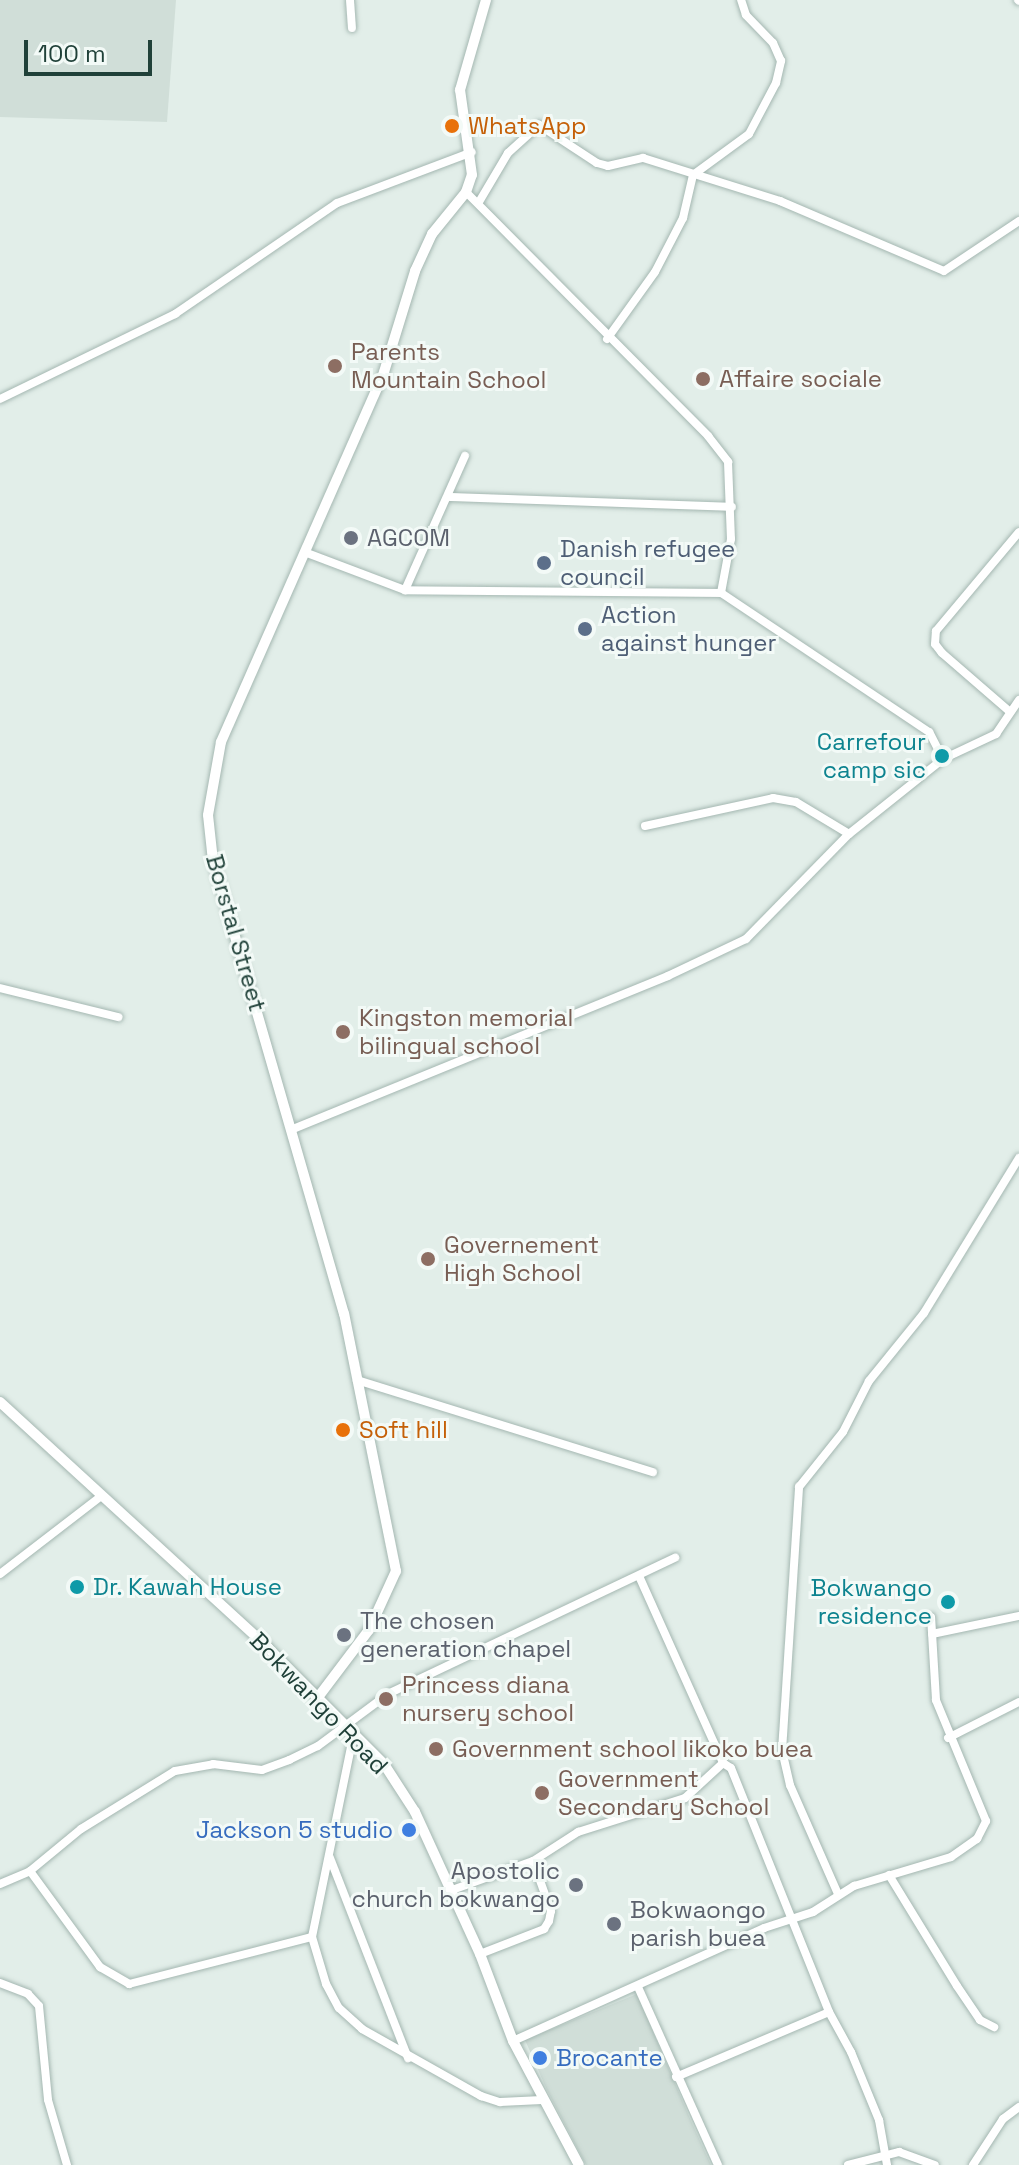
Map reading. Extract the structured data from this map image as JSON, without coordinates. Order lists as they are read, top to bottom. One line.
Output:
{"streets":{"street":["Borstal Street","Bokwango Road"]},"crossings":[["Borstal Street","Bokwango Road"]],"places":["WhatsApp","Parents Mountain School","Affaire sociale","AGCOM","Danish refugee council","Action against hunger","Carrefour camp sic","Kingston memorial bilingual school","Governement High School","Soft hill","Dr. Kawah House","Bokwango residence","The chosen generation chapel","Princess diana nursery school","Government school likoko buea","Government Secondary School","Jackson 5 studio","Apostolic church bokwango","Bokwaongo parish buea","Brocante"],"scale_bar":"100 m"}
